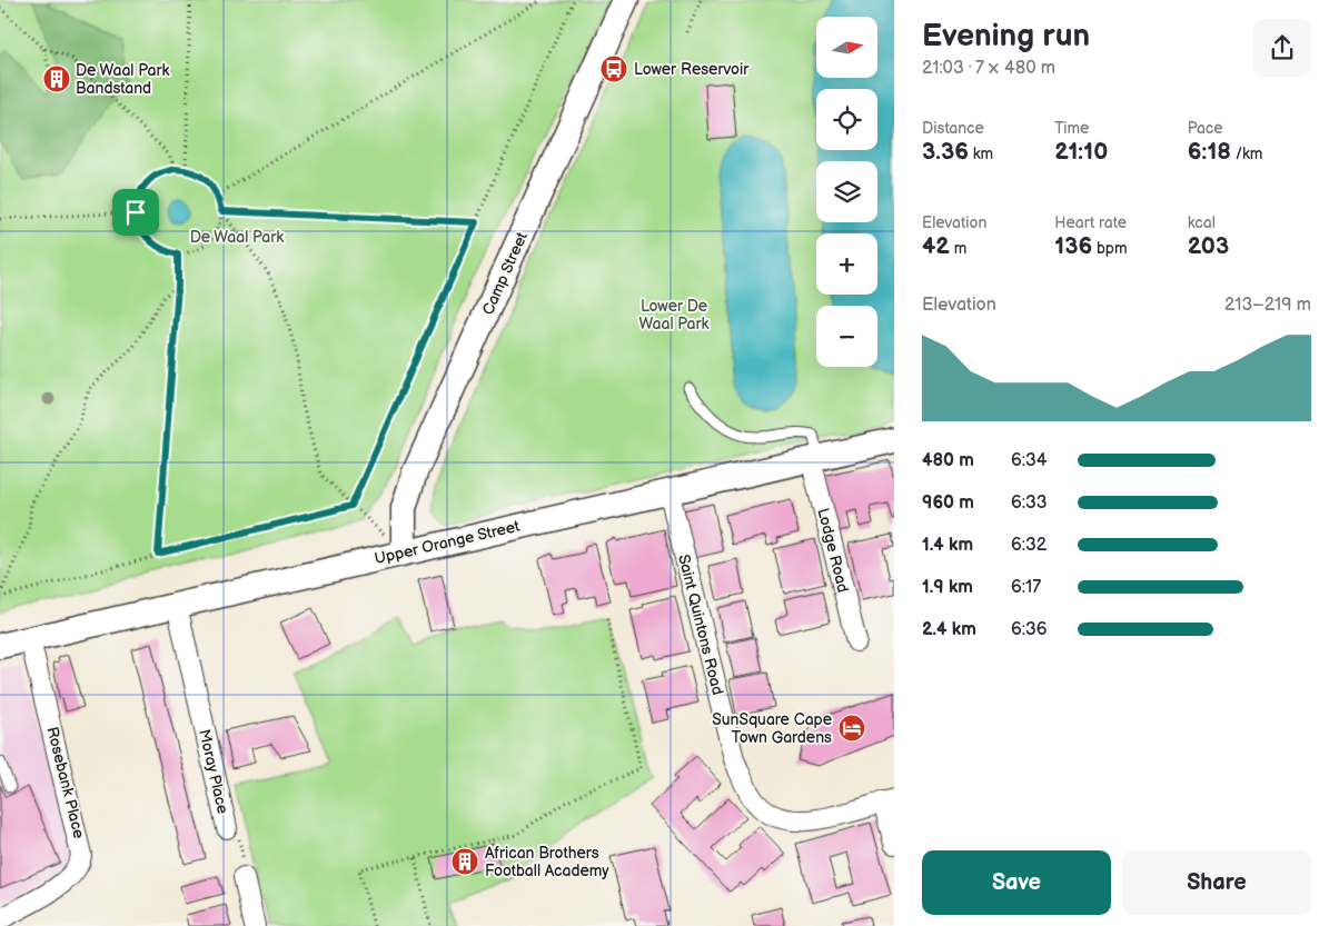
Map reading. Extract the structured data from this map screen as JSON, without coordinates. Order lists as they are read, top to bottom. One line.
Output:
{"streets":{"street":["Camp Street","Upper Orange Street","Lodge Road","Saint Quintons Road","Moray Place","Rosebank Place"]},"crossings":[["Camp Street","Upper Orange Street"],["Upper Orange Street","Lodge Road"],["Upper Orange Street","Saint Quintons Road"],["Upper Orange Street","Moray Place"],["Upper Orange Street","Rosebank Place"]],"parks":["De Waal Park","Lower De Waal Park"],"places":{"bus stop":["Lower Reservoir"],"building":["De Waal Park Bandstand","African Brothers Football Academy"],"hotel":["SunSquare Cape Town Gardens"]},"north":"right","page":{"heading":["Evening run","21:03 · 7 × 480 m"],"map_buttons":["+","−"],"stats":[["Distance","3.36 km"],["Time","21:10"],["Pace","6:18 /km"],["Elevation","42 m"],["Heart rate","136 bpm"],["kcal","203"]],"chart":["Elevation","213–219 m"],"list":[{"name":"480 m","note":"6:34"},{"name":"960 m","note":"6:33"},{"name":"1.4 km","note":"6:32"},{"name":"1.9 km","note":"6:17"},{"name":"2.4 km","note":"6:36"}],"buttons":["Save","Share"]}}
